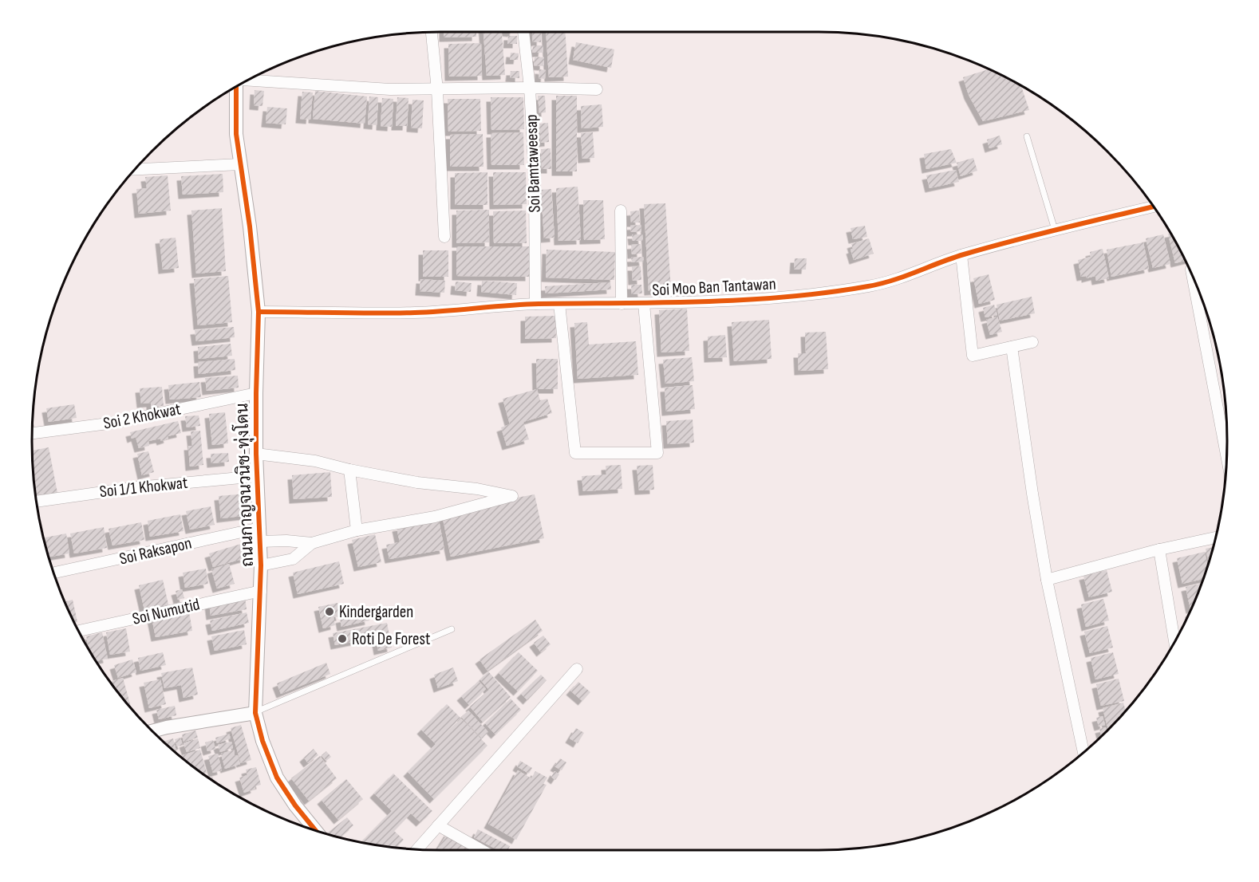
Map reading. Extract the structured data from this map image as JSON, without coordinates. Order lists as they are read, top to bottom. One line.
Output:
{"streets":{"street":["Soi Bamtaweesap","Soi Moo Ban Tantawan","Soi 2 Khokwat","ถนนกาญจนวนิช-ทุ่งโดน","Soi 1/1 Khokwat","Soi Raksapon","Soi Numutid"]},"crossings":[["Soi Bamtaweesap","Soi Moo Ban Tantawan"],["Soi Moo Ban Tantawan","ถนนกาญจนวนิช-ทุ่งโดน"],["Soi 2 Khokwat","ถนนกาญจนวนิช-ทุ่งโดน"],["ถนนกาญจนวนิช-ทุ่งโดน","Soi 1/1 Khokwat"],["ถนนกาญจนวนิช-ทุ่งโดน","Soi Raksapon"],["ถนนกาญจนวนิช-ทุ่งโดน","Soi Numutid"]],"places":["Kindergarden","Roti De Forest"]}
